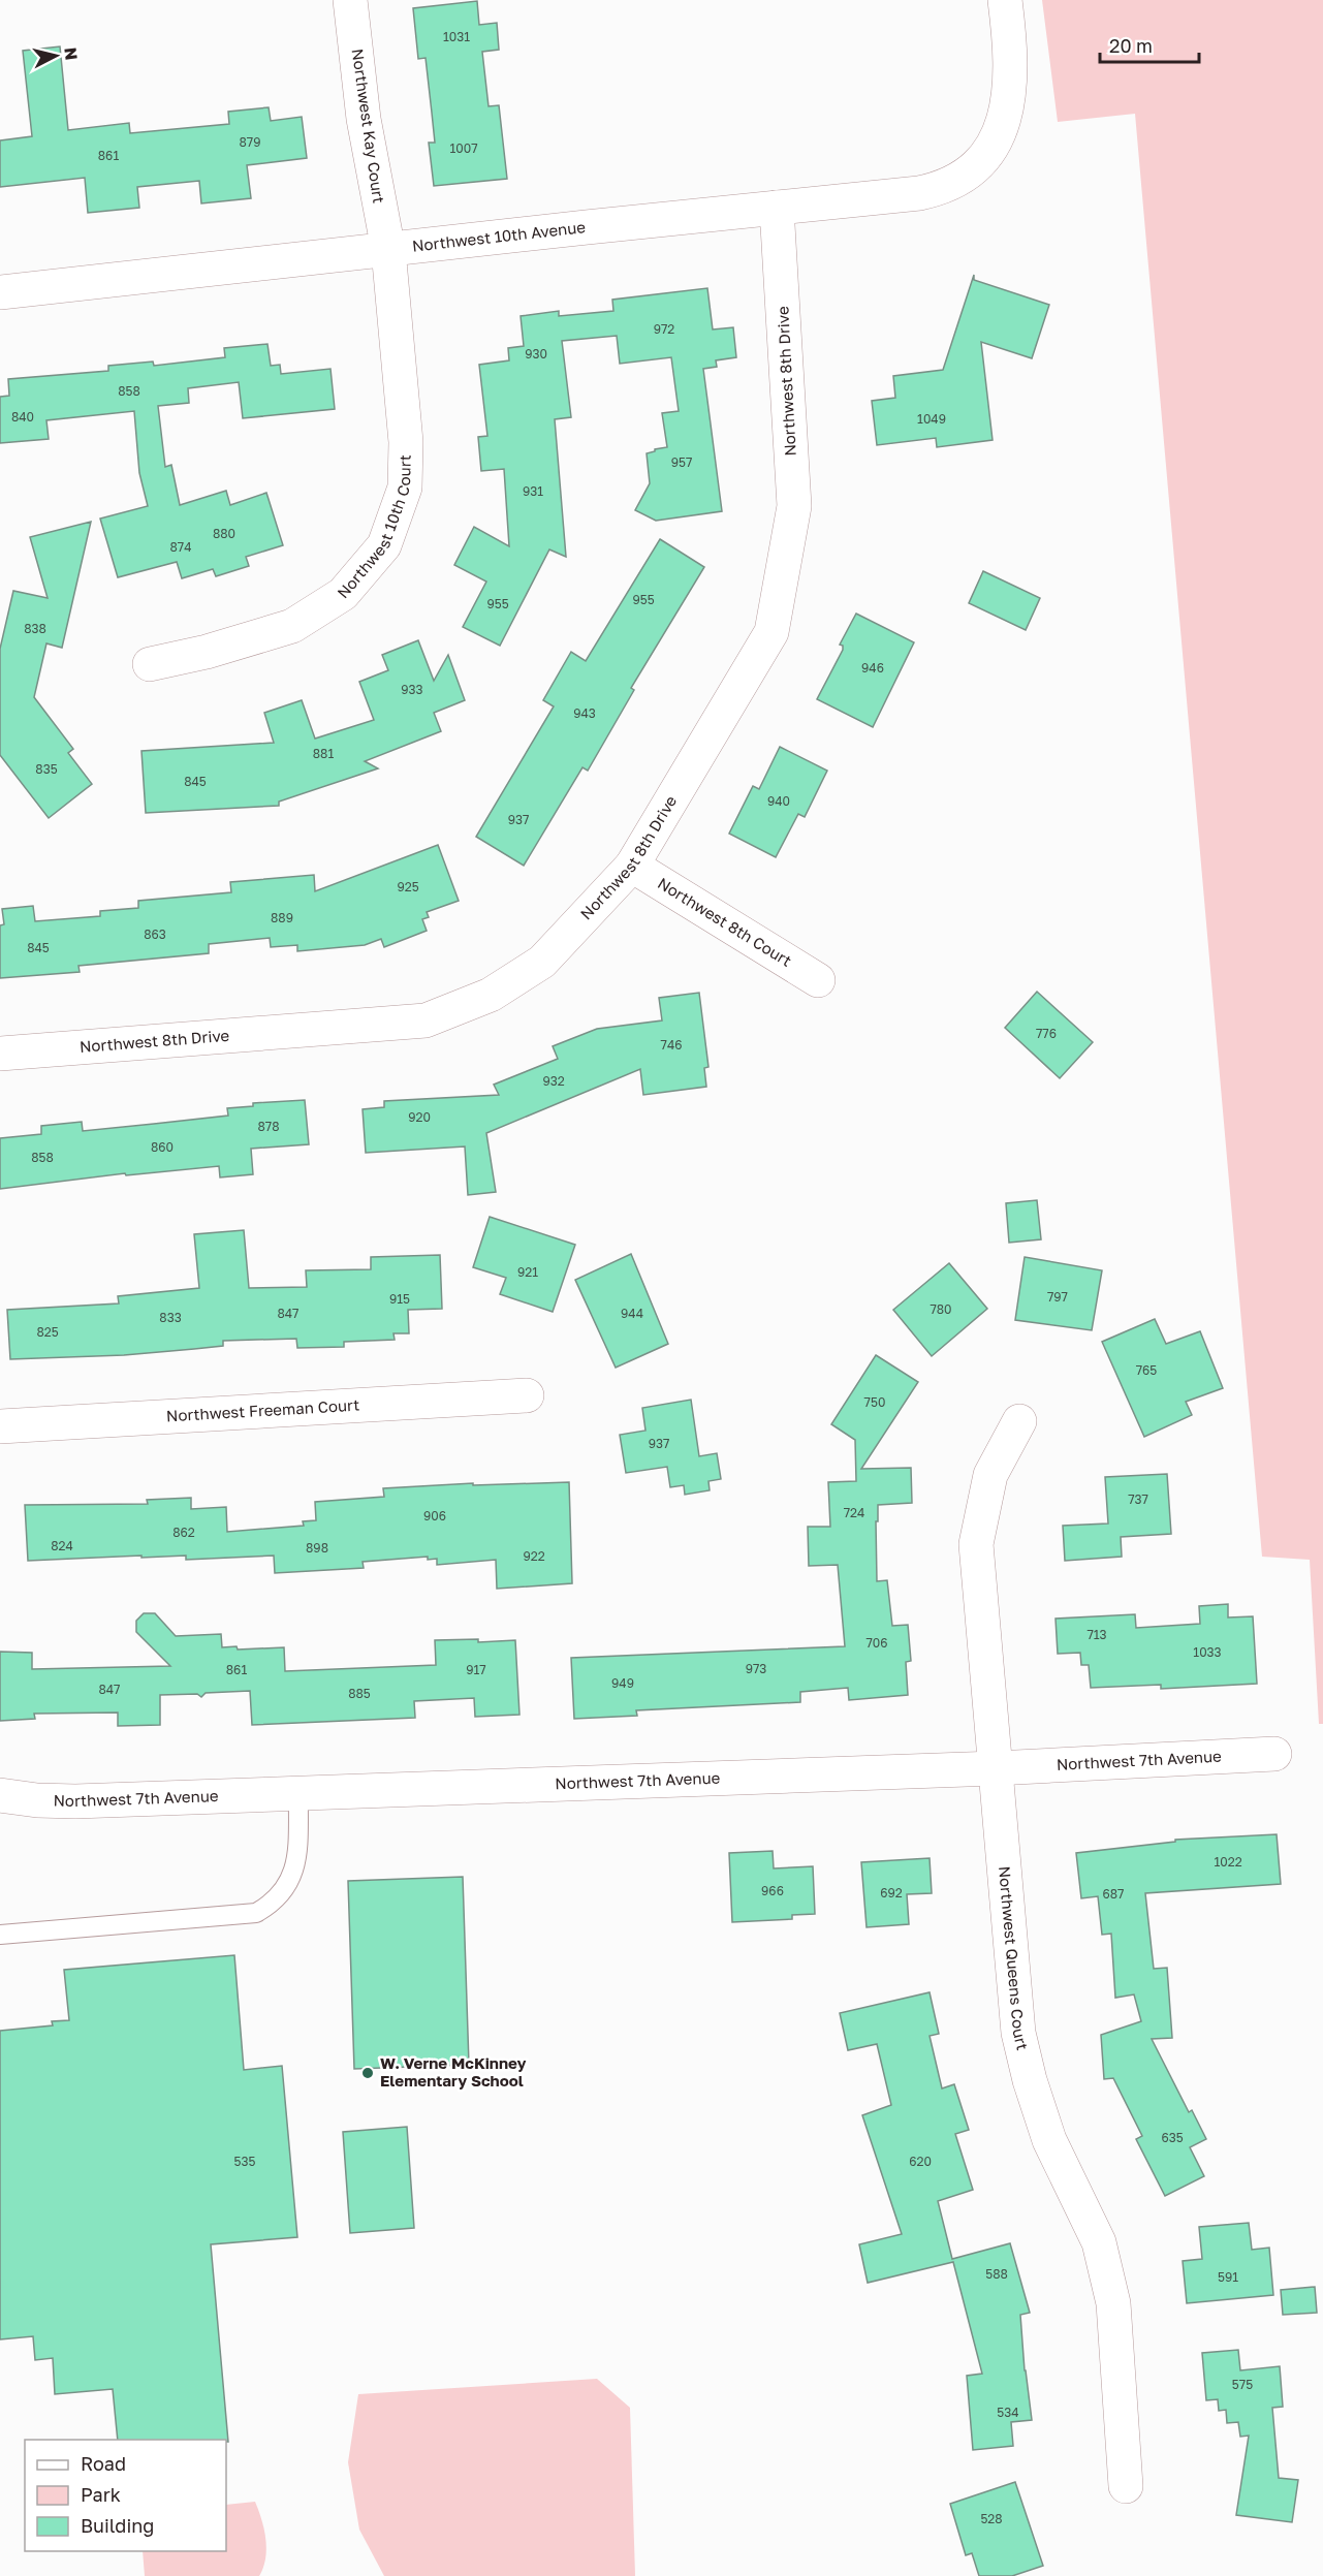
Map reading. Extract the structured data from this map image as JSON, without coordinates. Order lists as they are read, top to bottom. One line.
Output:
{"streets":{"street":["Northwest Kay Court","Northwest 10th Avenue","Northwest 8th Drive","Northwest 10th Court","Northwest 8th Court","Northwest Freeman Court","Northwest 7th Avenue","Northwest Queens Court"]},"crossings":[["Northwest Kay Court","Northwest 10th Avenue"],["Northwest Kay Court","Northwest 10th Court"],["Northwest 10th Avenue","Northwest 8th Drive"],["Northwest 10th Avenue","Northwest 10th Court"],["Northwest 8th Drive","Northwest 8th Court"],["Northwest 7th Avenue","Northwest Queens Court"]],"places":["W. Verne McKinney Elementary School"],"house_numbers":["1031","879","1007","861","972","930","858","840","1049","957","931","880","874","955","955","838","946","933","943","881","835","845","940","937","925","889","863","845","776","746","932","920","878","860","858","921","797","915","780","847","944","833","825","765","750","937","737","724","906","862","824","898","922","713","706","1033","973","861","917","949","847","885","1022","966","692","687","635","535","620","588","591","575","534","528"],"legend":["Road","Park","Building"],"scale_bar":"20 m","north":"right"}
